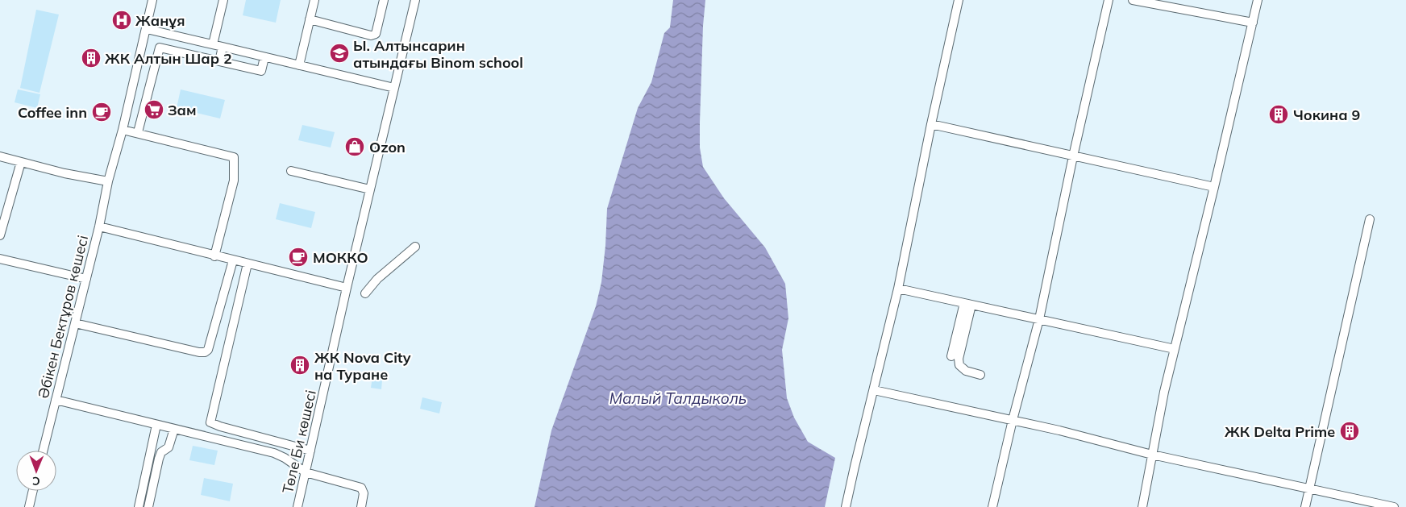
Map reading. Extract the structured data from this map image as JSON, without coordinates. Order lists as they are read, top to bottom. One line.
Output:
{"streets":{"street":["Әбікен Бектұров көшесі","Төле Би көшесі"]},"water":["Малый Талдыколь"],"places":{"hospital":["Жанұя"],"school or university":["Ы. Алтынсарин атындағы Binom school"],"building":["ЖК Алтын Шар 2","Чокина 9","ЖК Nova City на Туране","ЖК Delta Prime"],"supermarket":["Зам"],"cafe":["Coffee inn","МОККО"],"shop":["Ozon"]},"north":"bottom"}
